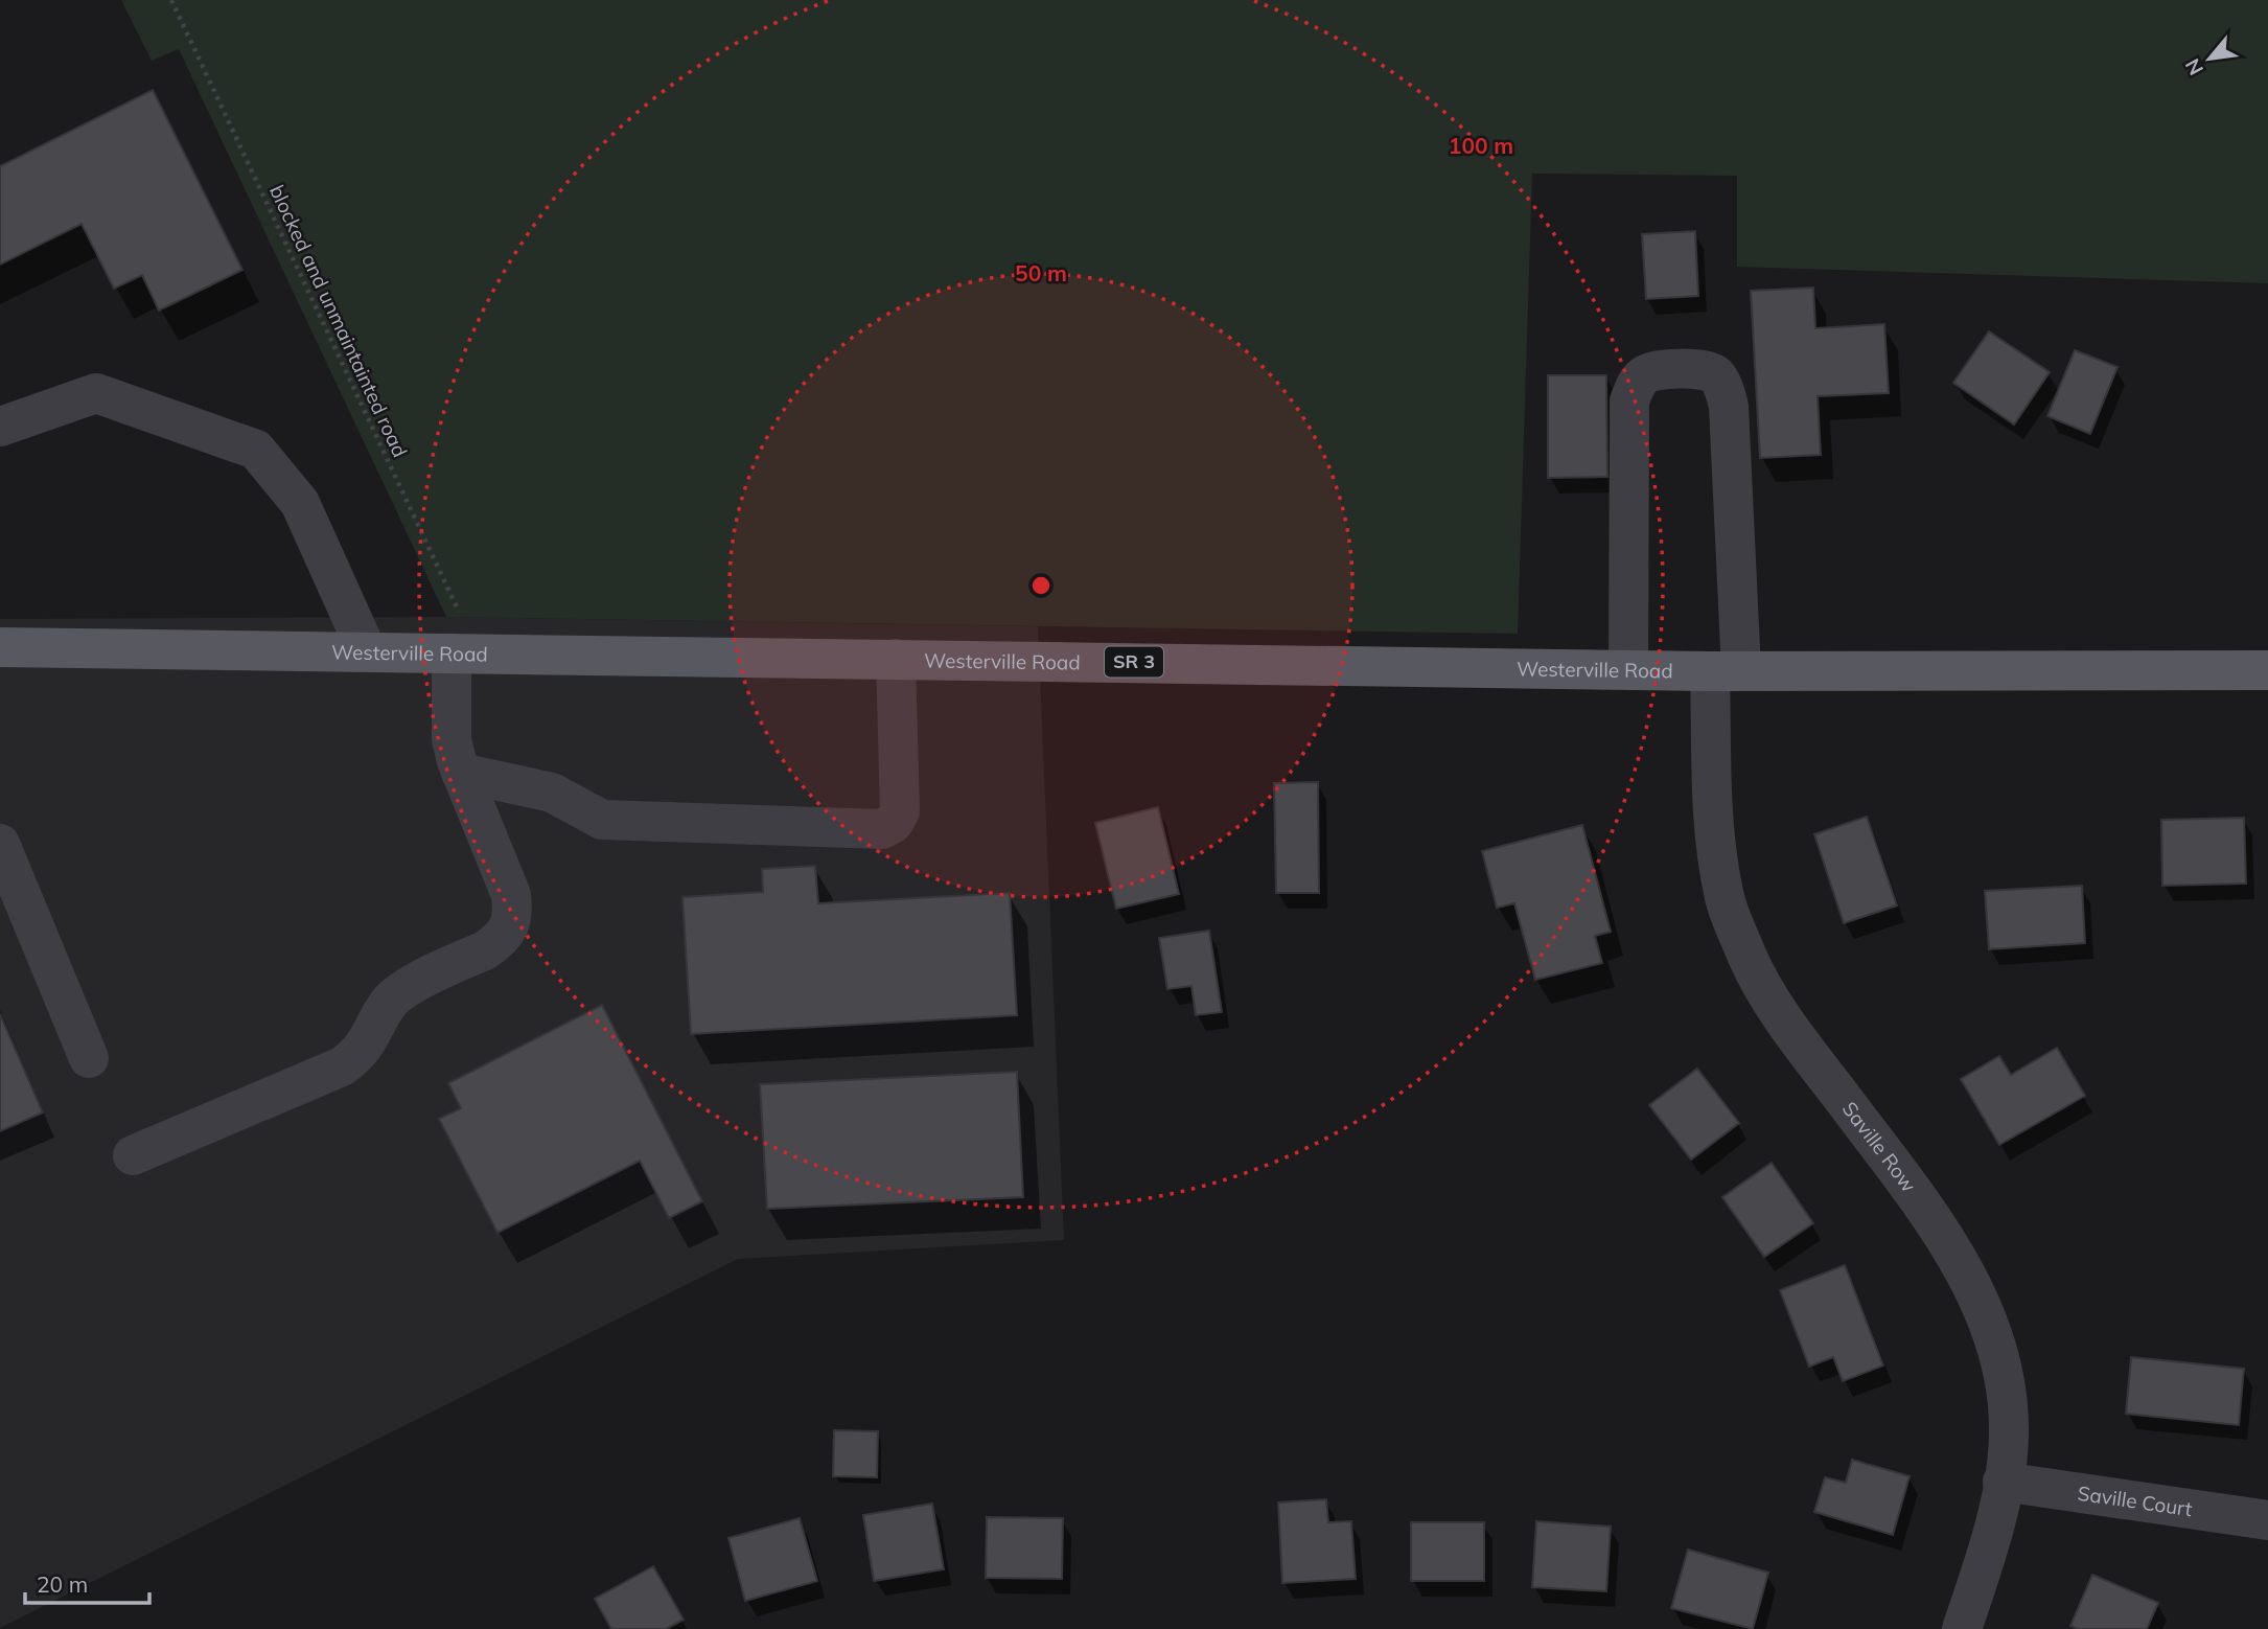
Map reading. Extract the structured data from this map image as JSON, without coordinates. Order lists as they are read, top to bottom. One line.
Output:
{"streets":{"main road":["Westerville Road","SR 3"],"street":["Saville Row","Saville Court"],"path":["blocked and unmaintainted road"]},"crossings":[["blocked and unmaintainted road","Westerville Road"],["Westerville Road","Saville Row"],["Saville Row","Saville Court"]],"scale_bar":"20 m","north":"bottom left","rings":["100 m","50 m"]}
